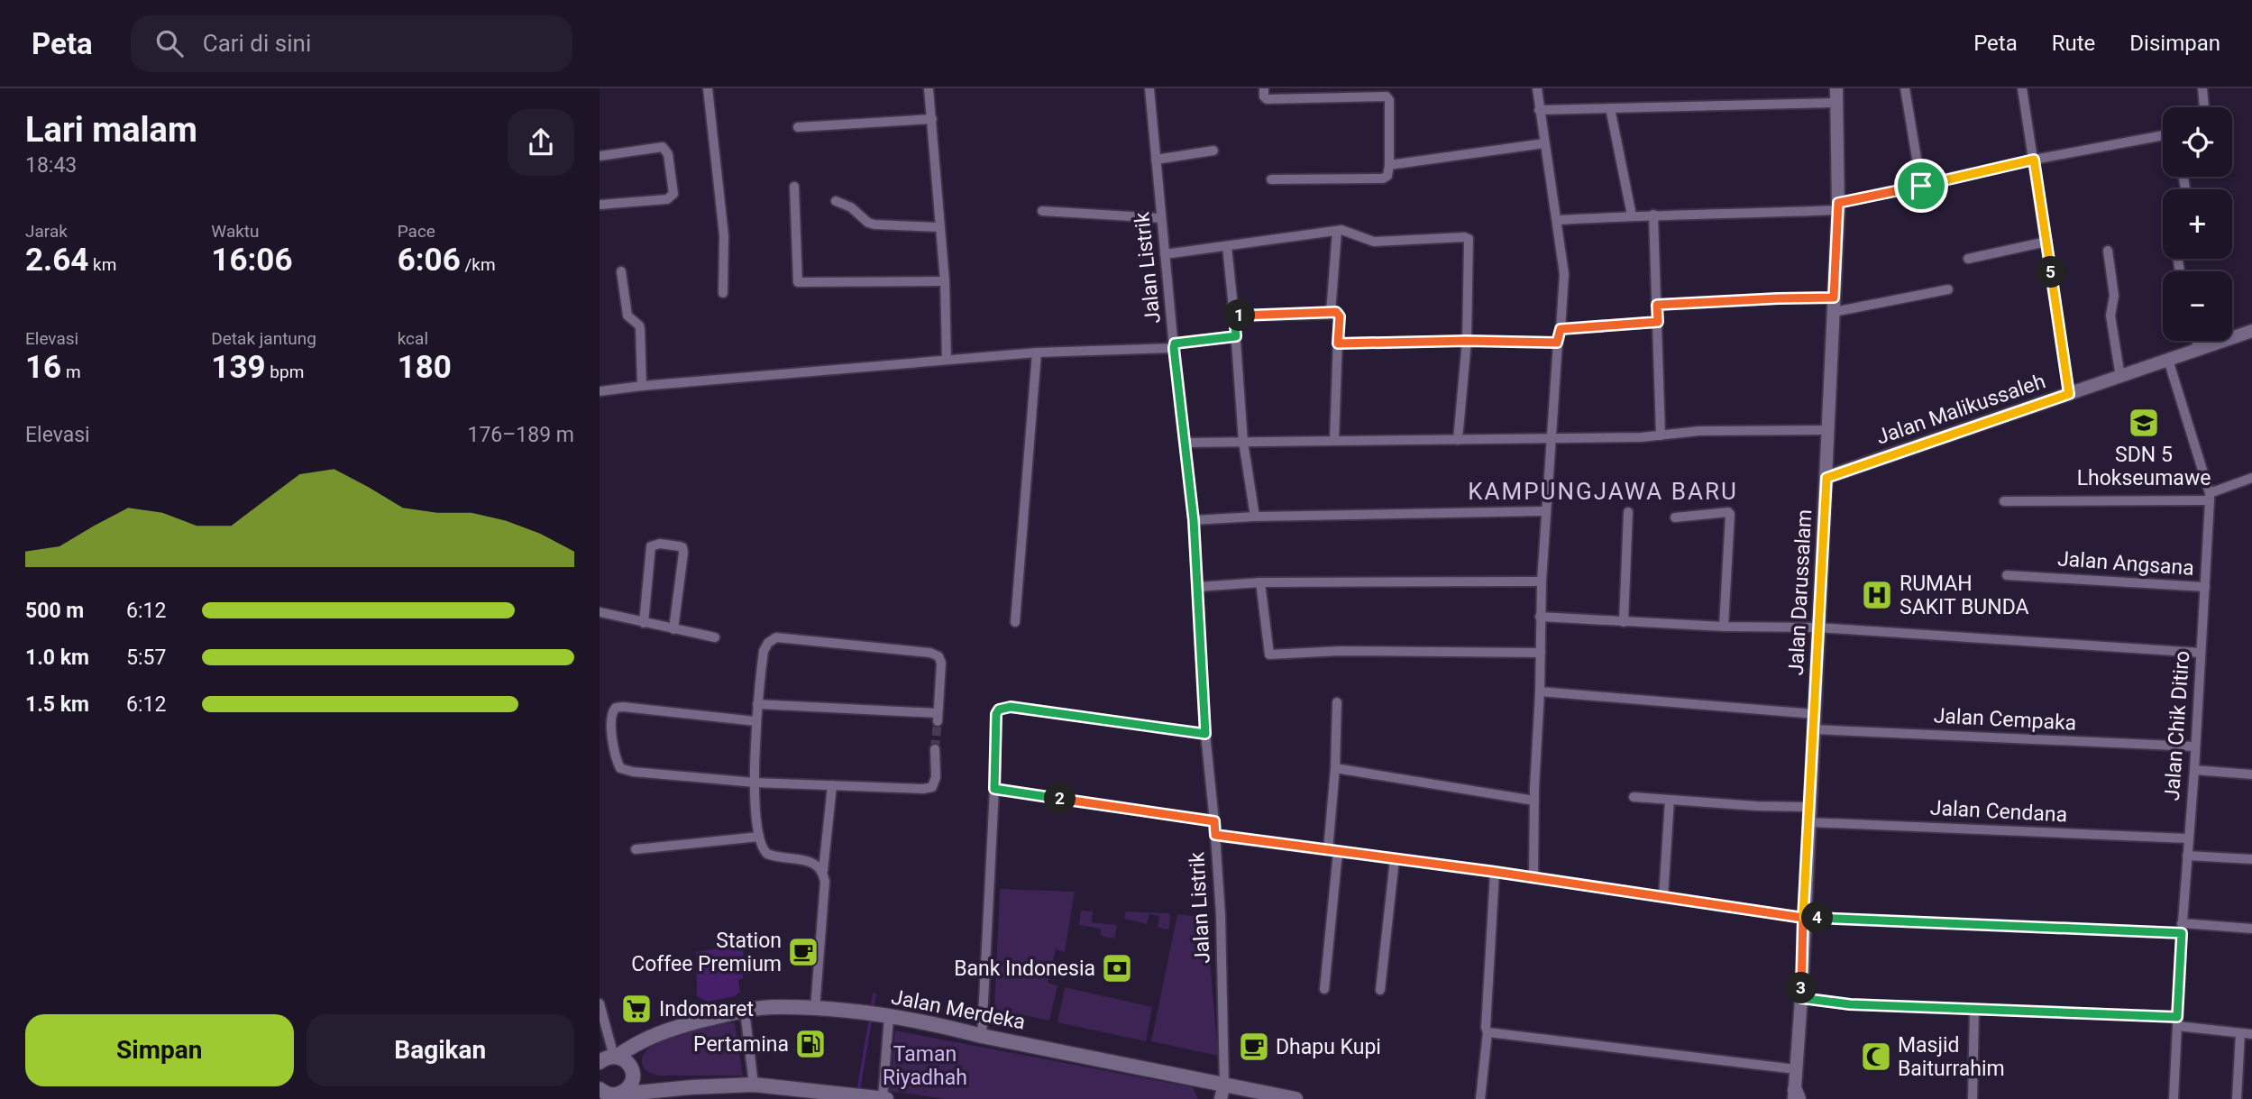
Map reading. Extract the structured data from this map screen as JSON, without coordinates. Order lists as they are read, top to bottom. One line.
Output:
{"streets":{"main road":["Jalan Merdeka"],"street":["Jalan Listrik","Jalan Malikussaleh","Jalan Angsana","Jalan Darussalam","Jalan Cempaka","Jalan Chik Ditiro","Jalan Cendana"]},"crossings":[["Jalan Listrik","Jalan Merdeka"],["Jalan Malikussaleh","Jalan Darussalam"],["Jalan Malikussaleh","Jalan Chik Ditiro"],["Jalan Angsana","Jalan Chik Ditiro"],["Jalan Darussalam","Jalan Cempaka"],["Jalan Darussalam","Jalan Cendana"],["Jalan Cempaka","Jalan Chik Ditiro"],["Jalan Chik Ditiro","Jalan Cendana"]],"districts":["KAMPUNGJAWA BARU"],"parks":["Taman Riyadhah"],"places":{"school or university":["SDN 5 Lhokseumawe"],"hospital":["RUMAH SAKIT BUNDA"],"cafe":["Station Coffee Premium","Dhapu Kupi"],"bank":["Bank Indonesia"],"supermarket":["Indomaret"],"fuel station":["Pertamina"],"mosque":["Masjid Baiturrahim"]},"page":{"header":"Peta","search":"Cari di sini","nav":["Peta","Rute","Disimpan"],"heading":["Lari malam","18:43"],"map_buttons":["+","−"],"stats":[["Jarak","2.64 km"],["Waktu","16:06"],["Pace","6:06 /km"],["Elevasi","16 m"],["Detak jantung","139 bpm"],["kcal","180"]],"pins":["5","1","2","4","3"],"chart":["Elevasi","176–189 m"],"list":[{"name":"500 m","note":"6:12"},{"name":"1.0 km","note":"5:57"},{"name":"1.5 km","note":"6:12"}],"buttons":["Simpan","Bagikan"]}}
